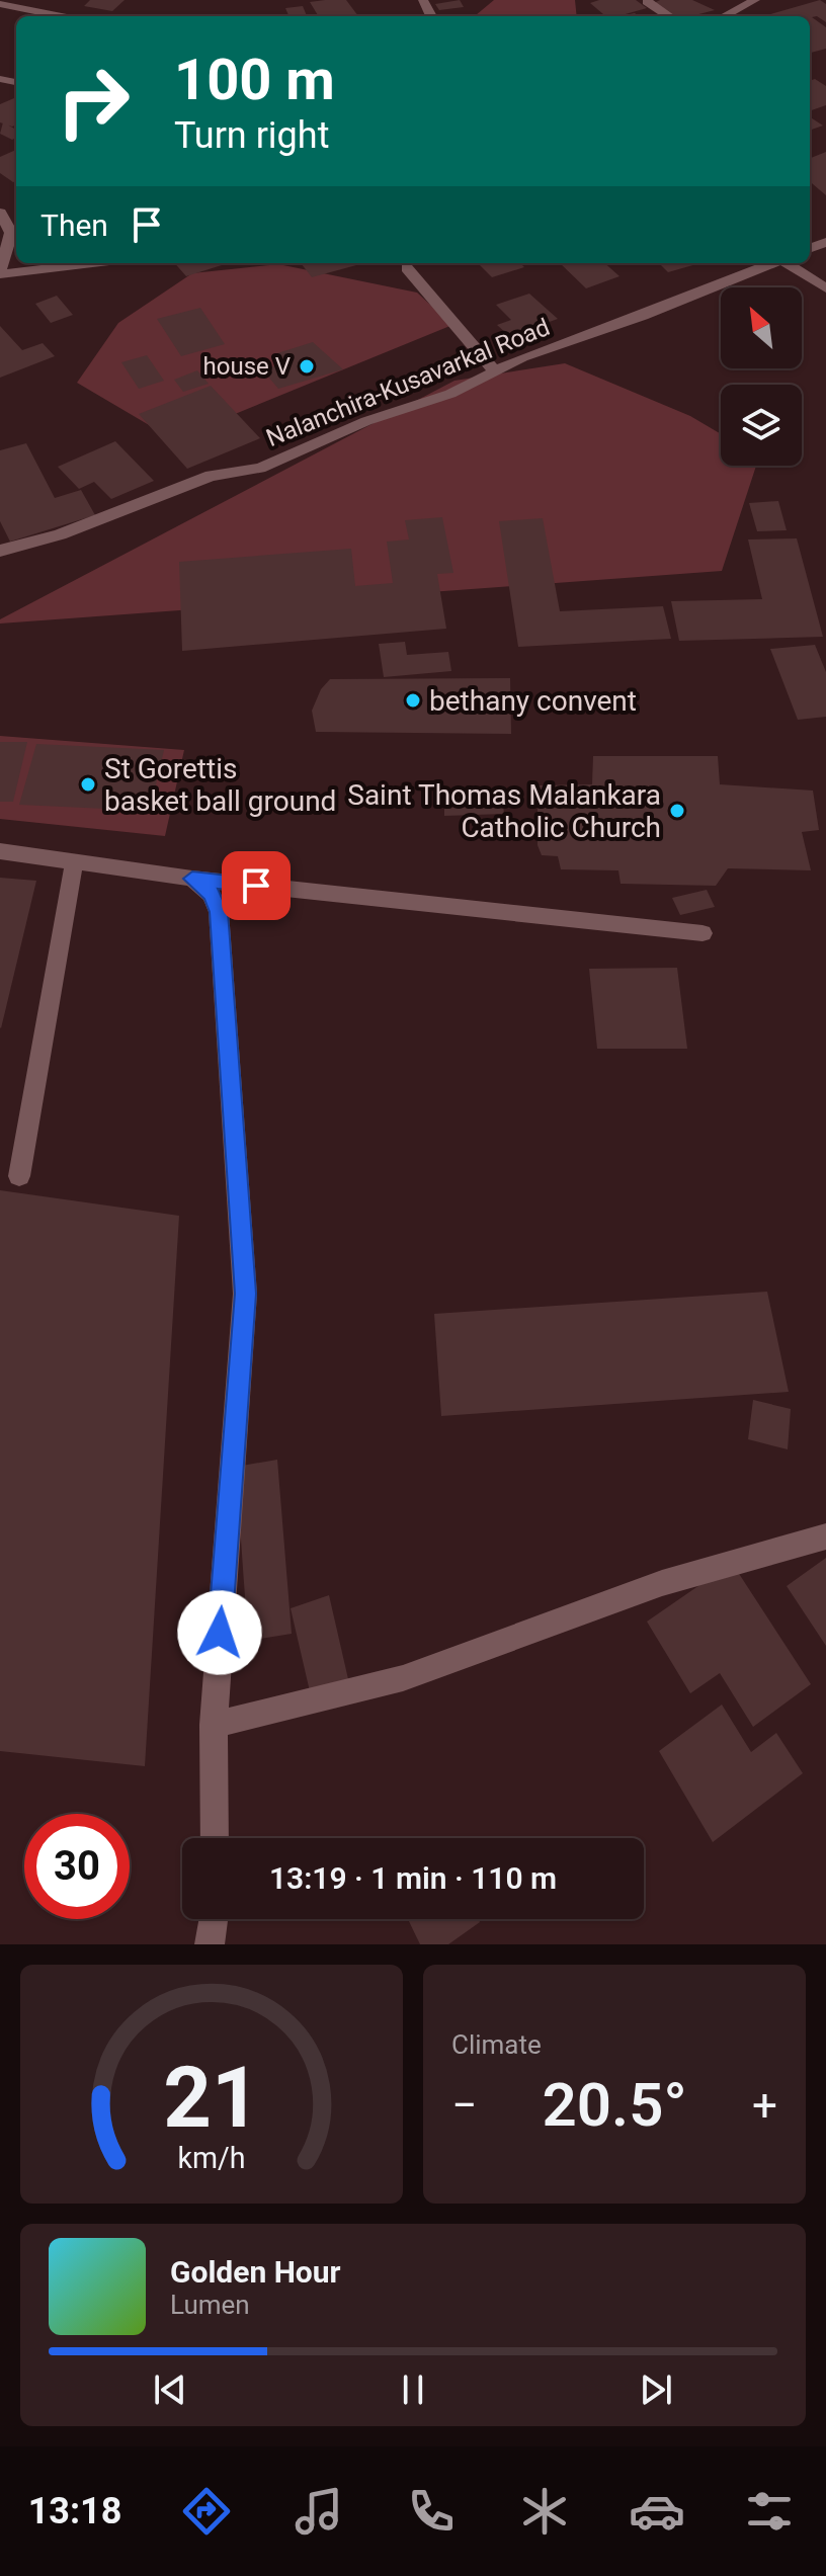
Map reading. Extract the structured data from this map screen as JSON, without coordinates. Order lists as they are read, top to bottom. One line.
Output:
{"streets":{"street":["Nalanchira-Kusavarkal Road"]},"places":["house V","bethany convent","St Gorettis basket ball ground","Saint Thomas Malankara Catholic Church"],"north":"top left","page":{"turn":["100 m","Turn right"],"then":"Then","limit":"30","trip":"13:19 · 1 min · 110 m","tile":"Climate","heat":["−","20.5°","+"],"song":["Golden Hour","Lumen"],"tabs":"13:18","gauge":["21","km/h"]}}
